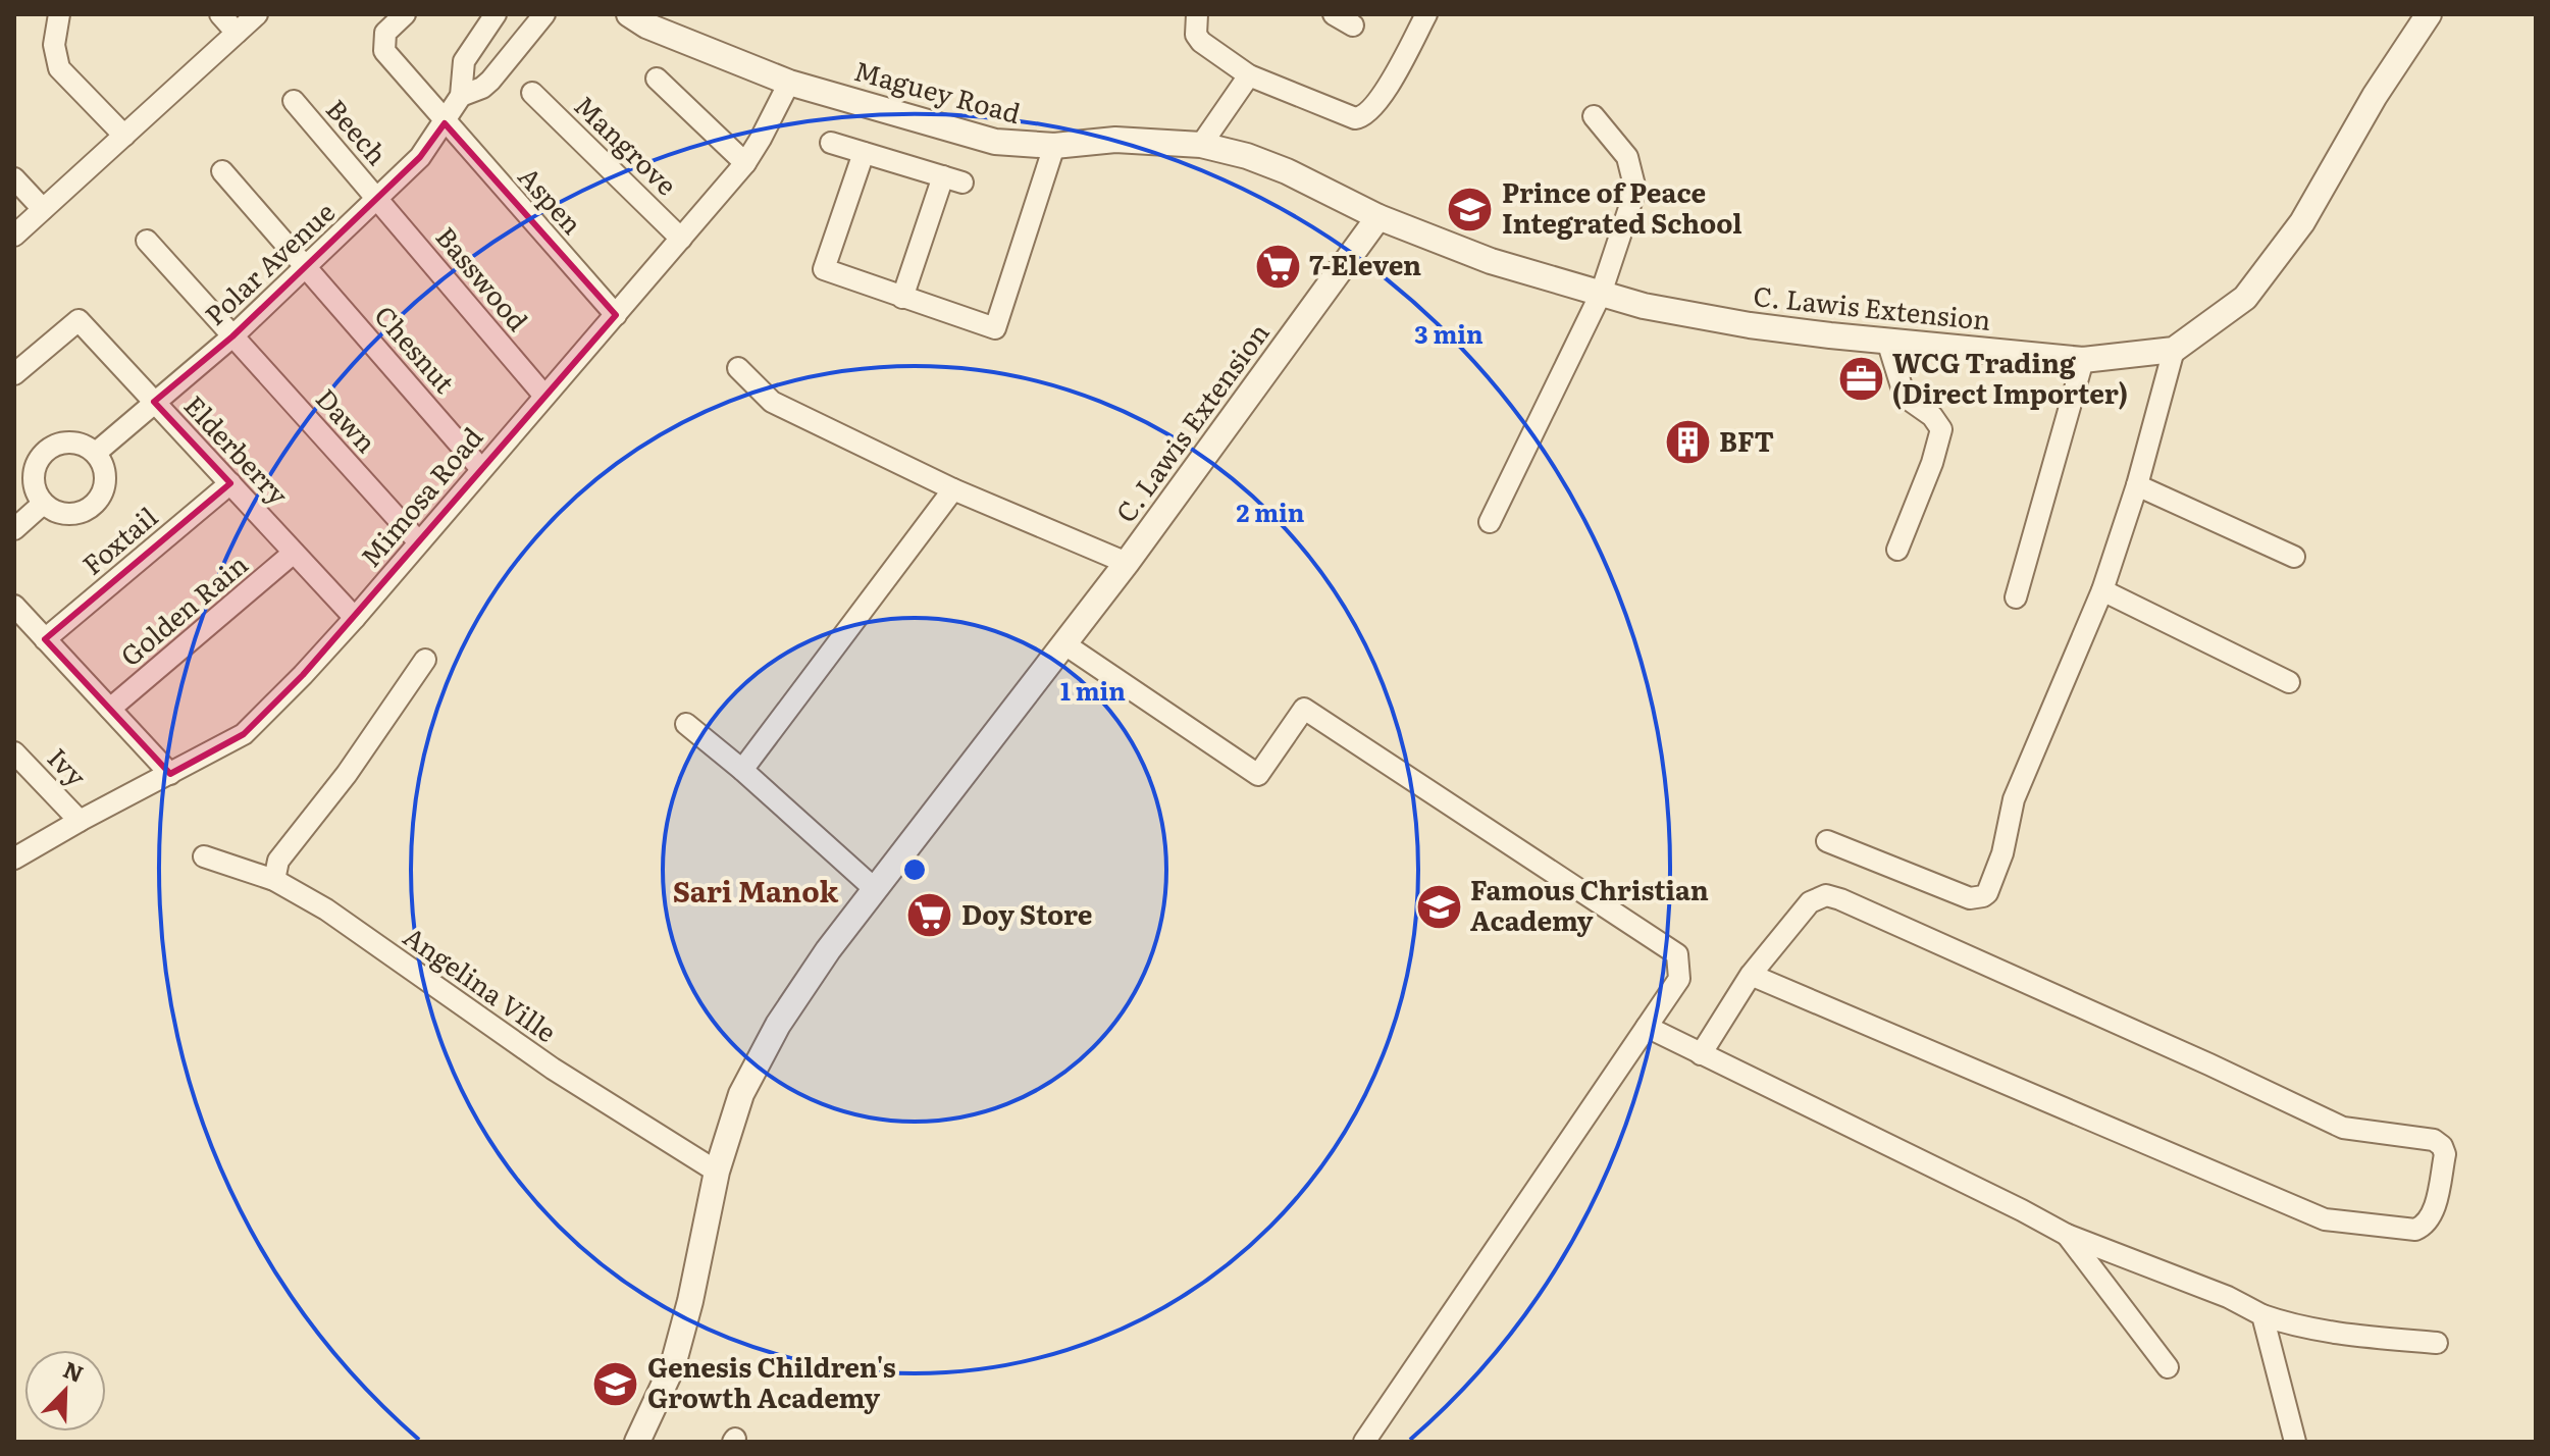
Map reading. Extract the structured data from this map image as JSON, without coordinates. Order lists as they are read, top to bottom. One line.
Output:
{"streets":{"street":["Maguey Road","Beech","Mangrove","Aspen","Polar Avenue","Basswood","C. Lawis Extension","Chesnut","Dawn","Elderberry","Mimosa Road","Foxtail","Golden Rain","Ivy","Angelina Ville"]},"crossings":[["Maguey Road","C. Lawis Extension"],["Maguey Road","Mimosa Road"],["Beech","Polar Avenue"],["Beech","Basswood"],["Mangrove","Mimosa Road"],["Aspen","Polar Avenue"],["Aspen","Mimosa Road"],["Polar Avenue","Basswood"],["Polar Avenue","Chesnut"],["Polar Avenue","Dawn"],["Polar Avenue","Elderberry"],["Basswood","Mimosa Road"],["C. Lawis Extension","Angelina Ville"],["Chesnut","Mimosa Road"],["Dawn","Mimosa Road"],["Elderberry","Mimosa Road"],["Elderberry","Foxtail"],["Elderberry","Golden Rain"],["Mimosa Road","Ivy"]],"districts":["Sari Manok"],"places":{"school or university":["Prince of Peace Integrated School","Famous Christian Academy","Genesis Children's Growth Academy"],"supermarket":["7-Eleven","Doy Store"],"office":["WCG Trading (Direct Importer)"],"building":["BFT"]},"north":"top right","rings":["3 min","2 min","1 min"]}
